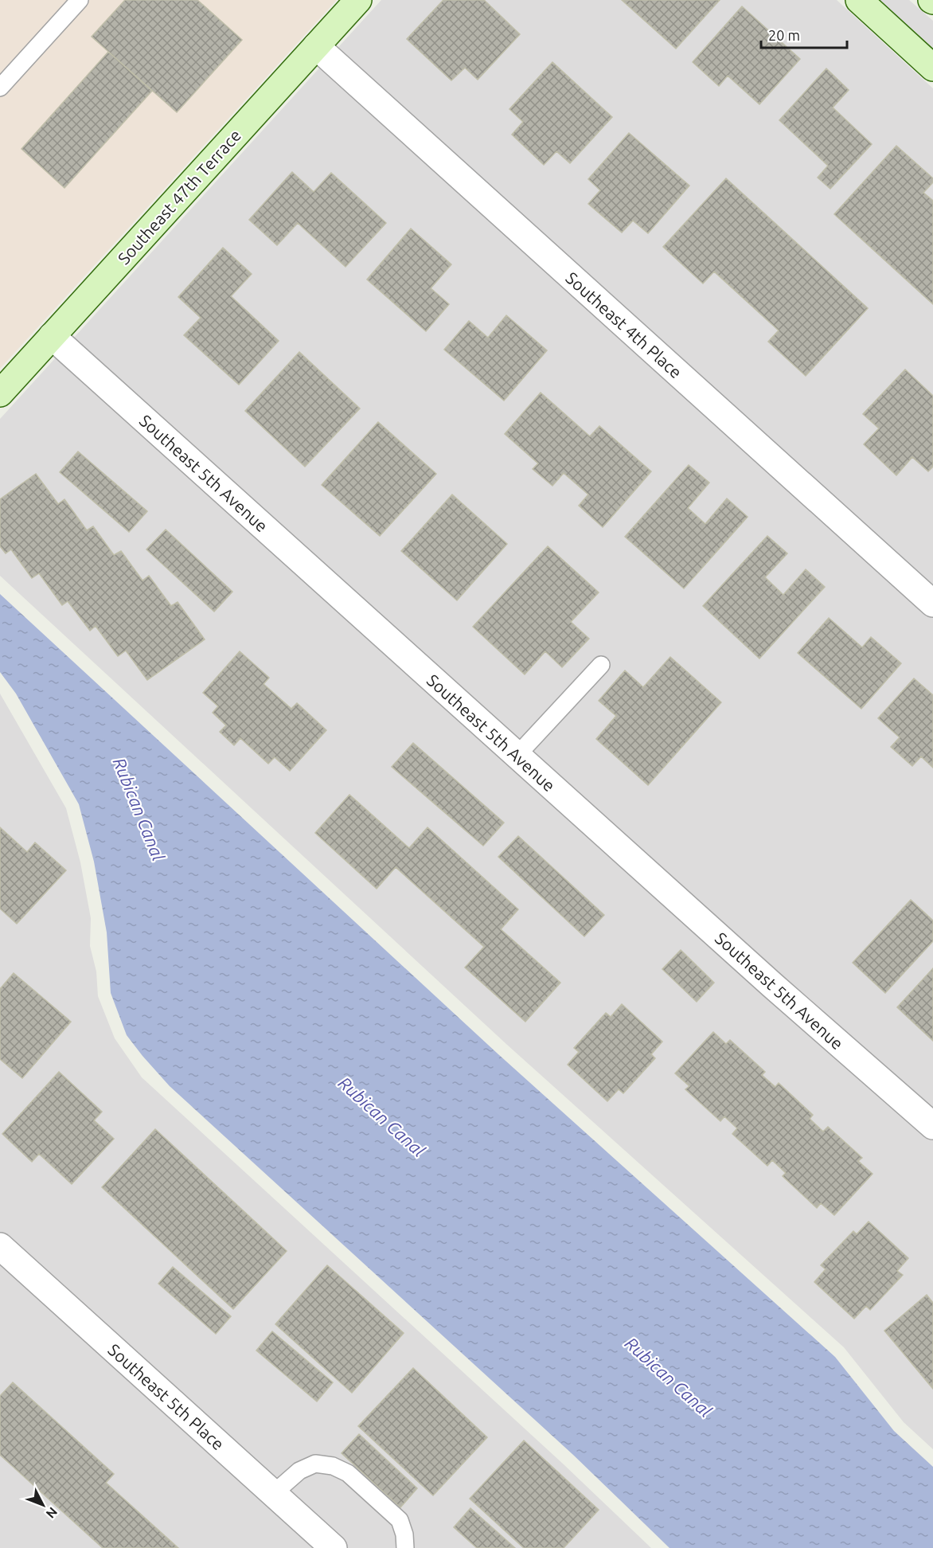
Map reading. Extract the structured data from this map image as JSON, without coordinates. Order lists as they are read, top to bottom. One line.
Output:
{"streets":{"street":["Southeast 47th Terrace","Southeast 4th Place","Southeast 5th Avenue","Southeast 5th Place"]},"crossings":[["Southeast 47th Terrace","Southeast 4th Place"],["Southeast 47th Terrace","Southeast 5th Avenue"]],"water":["Rubican Canal"],"scale_bar":"20 m","north":"bottom right"}
